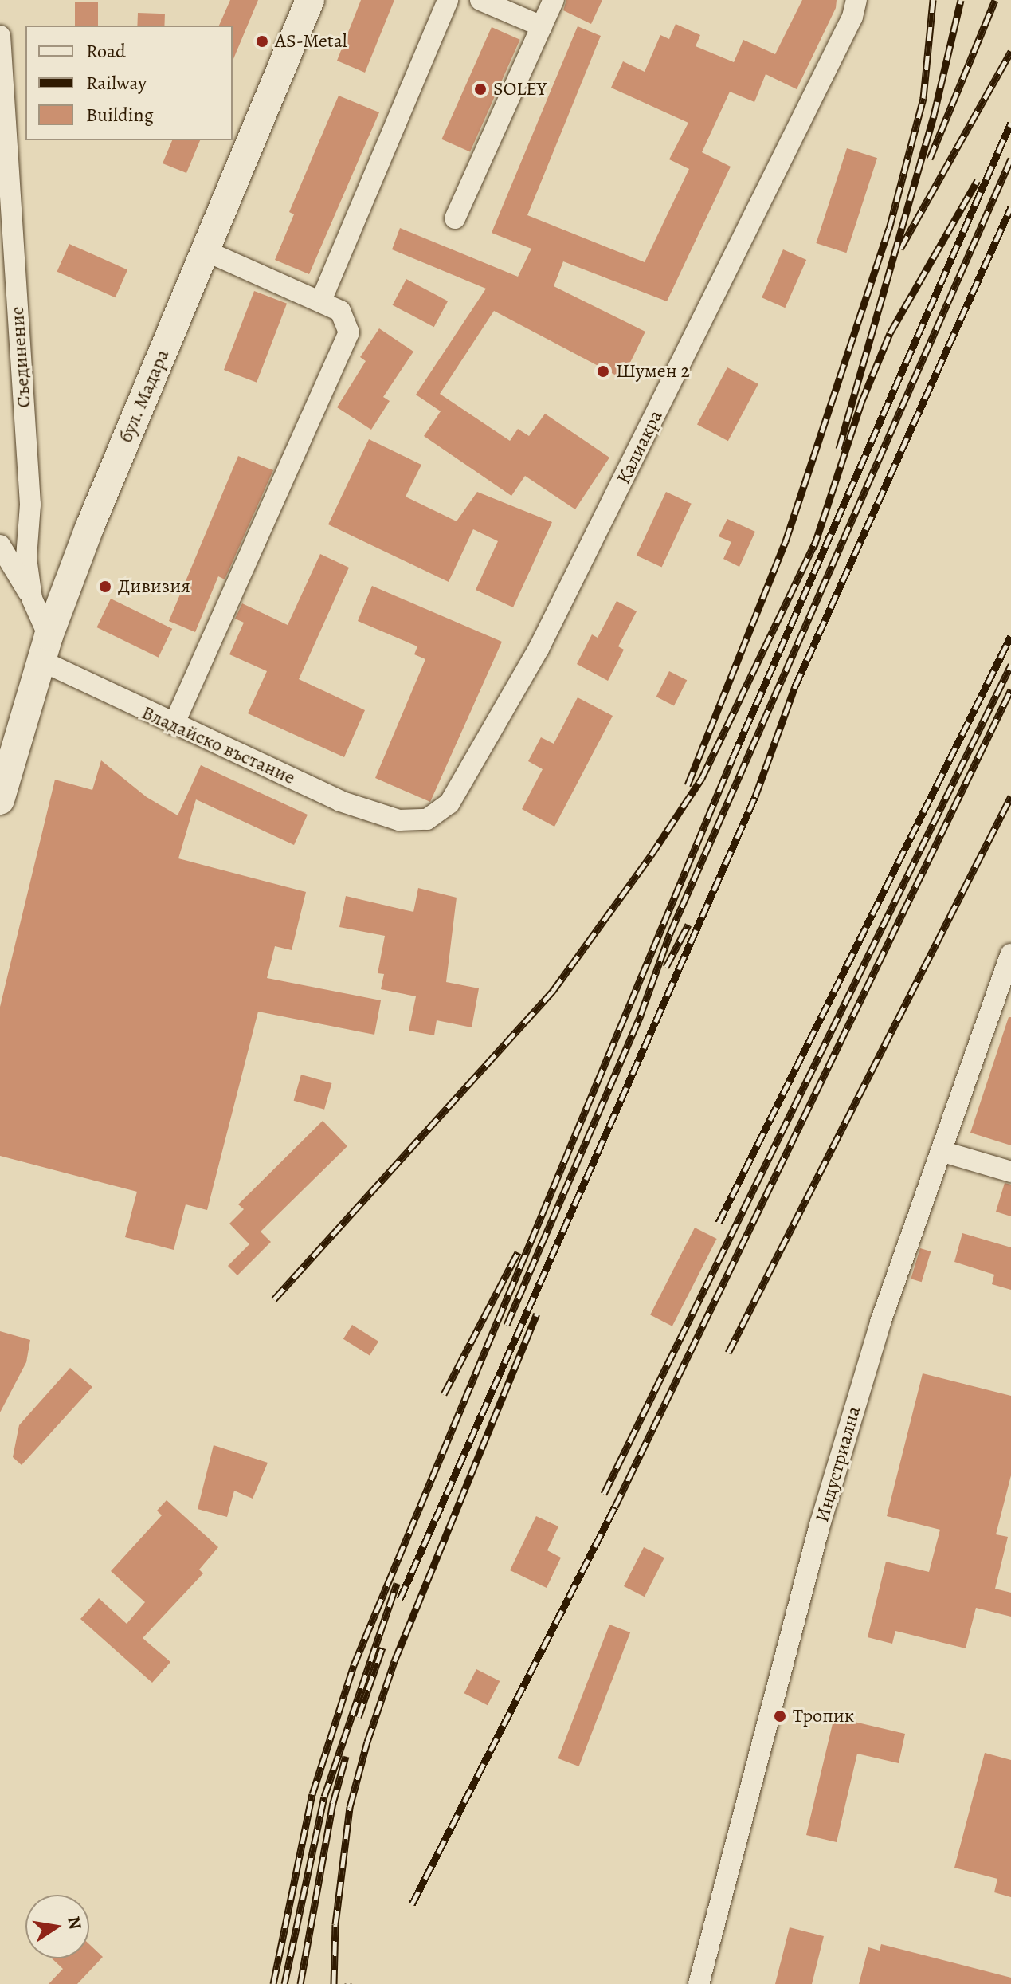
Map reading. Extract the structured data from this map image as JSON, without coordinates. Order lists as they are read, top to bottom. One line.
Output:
{"streets":{"main road":["бул. Мадара"],"street":["Съединение","Калиакра","Владайско въстание","Индустриална"]},"crossings":[["Съединение","бул. Мадара"],["Съединение","Владайско въстание"],["бул. Мадара","Владайско въстание"],["Калиакра","Владайско въстание"]],"places":["AS-Metal","SOLEY","Шумен 2","Дивизия","Тропик"],"legend":["Road","Railway","Building"],"north":"right"}
